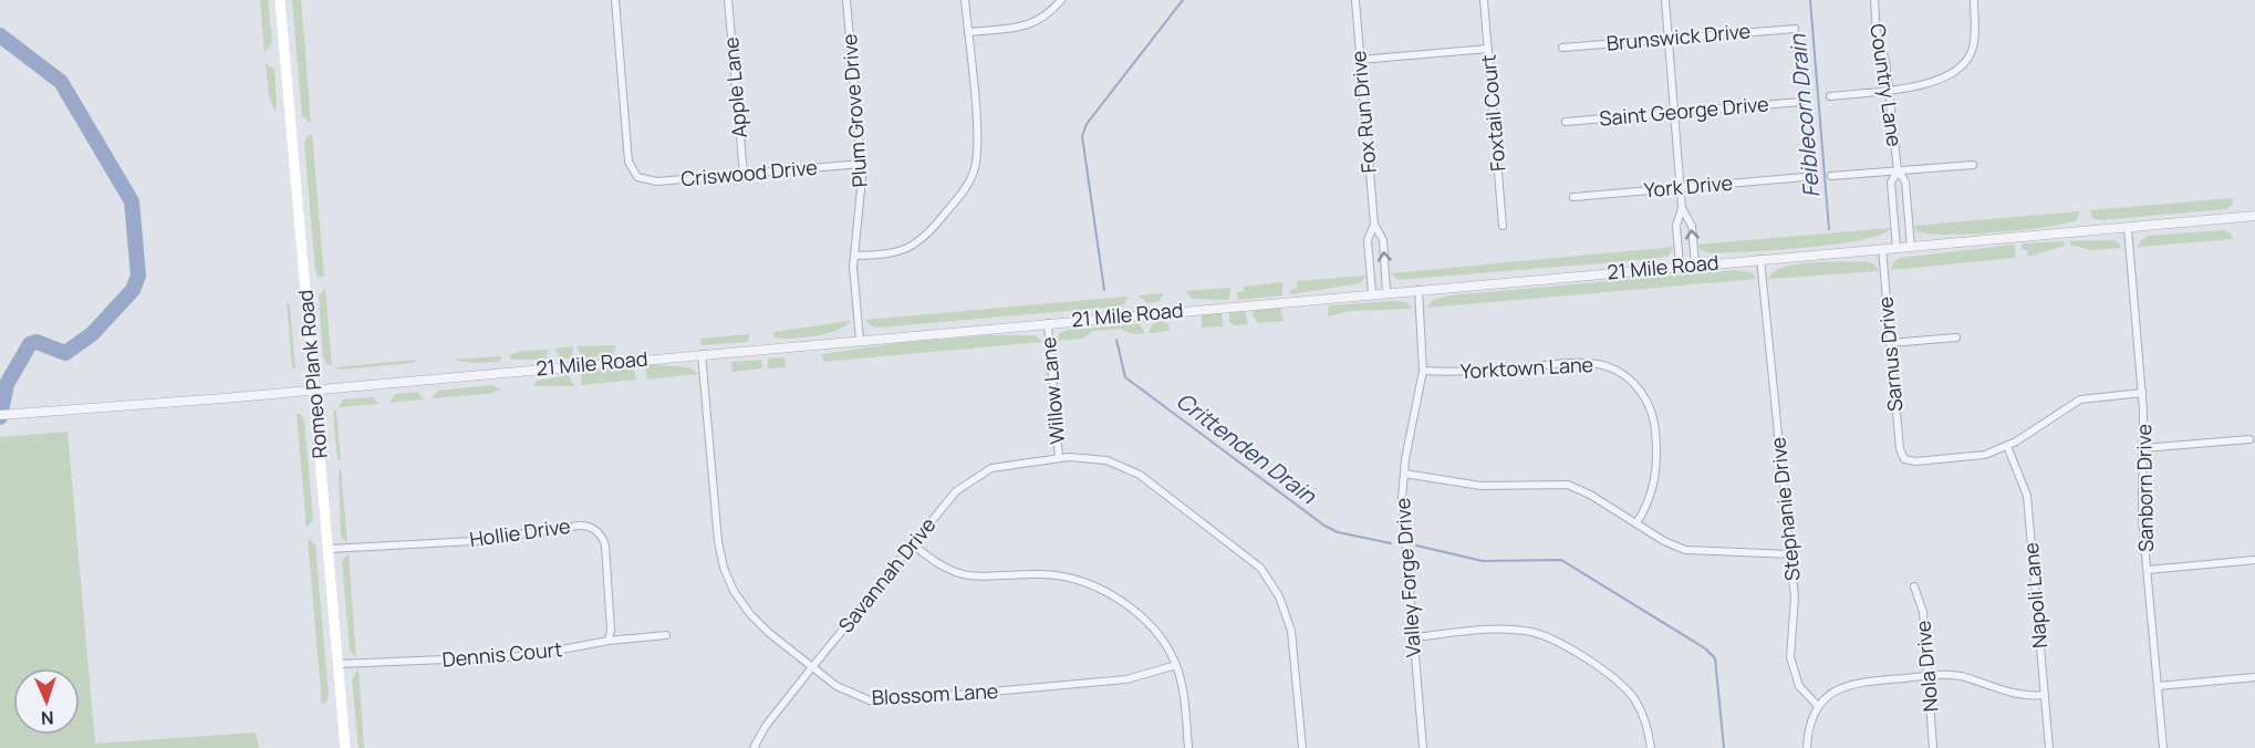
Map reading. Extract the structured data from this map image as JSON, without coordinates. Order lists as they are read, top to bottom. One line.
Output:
{"streets":{"main road":["Romeo Plank Road"],"street":["Brunswick Drive","Country Lane","Apple Lane","Plum Grove Drive","Fox Run Drive","Saint George Drive","Foxtail Court","Criswood Drive","York Drive","21 Mile Road","Sarnus Drive","Yorktown Lane","Willow Lane","Sanborn Drive","Stephanie Drive","Hollie Drive","Savannah Drive","Valley Forge Drive","Napoli Lane","Dennis Court","Nola Drive","Blossom Lane"]},"crossings":[["Country Lane","21 Mile Road"],["Apple Lane","Criswood Drive"],["Plum Grove Drive","Criswood Drive"],["Plum Grove Drive","21 Mile Road"],["Fox Run Drive","21 Mile Road"],["21 Mile Road","Sarnus Drive"],["21 Mile Road","Romeo Plank Road"],["21 Mile Road","Willow Lane"],["21 Mile Road","Sanborn Drive"],["21 Mile Road","Stephanie Drive"],["21 Mile Road","Valley Forge Drive"],["21 Mile Road","Blossom Lane"],["Sarnus Drive","Napoli Lane"],["Yorktown Lane","Valley Forge Drive"],["Romeo Plank Road","Hollie Drive"],["Romeo Plank Road","Dennis Court"],["Willow Lane","Savannah Drive"],["Hollie Drive","Dennis Court"],["Savannah Drive","Blossom Lane"]],"water":["Feiblecorn Drain","Crittenden Drain"],"north":"bottom"}
